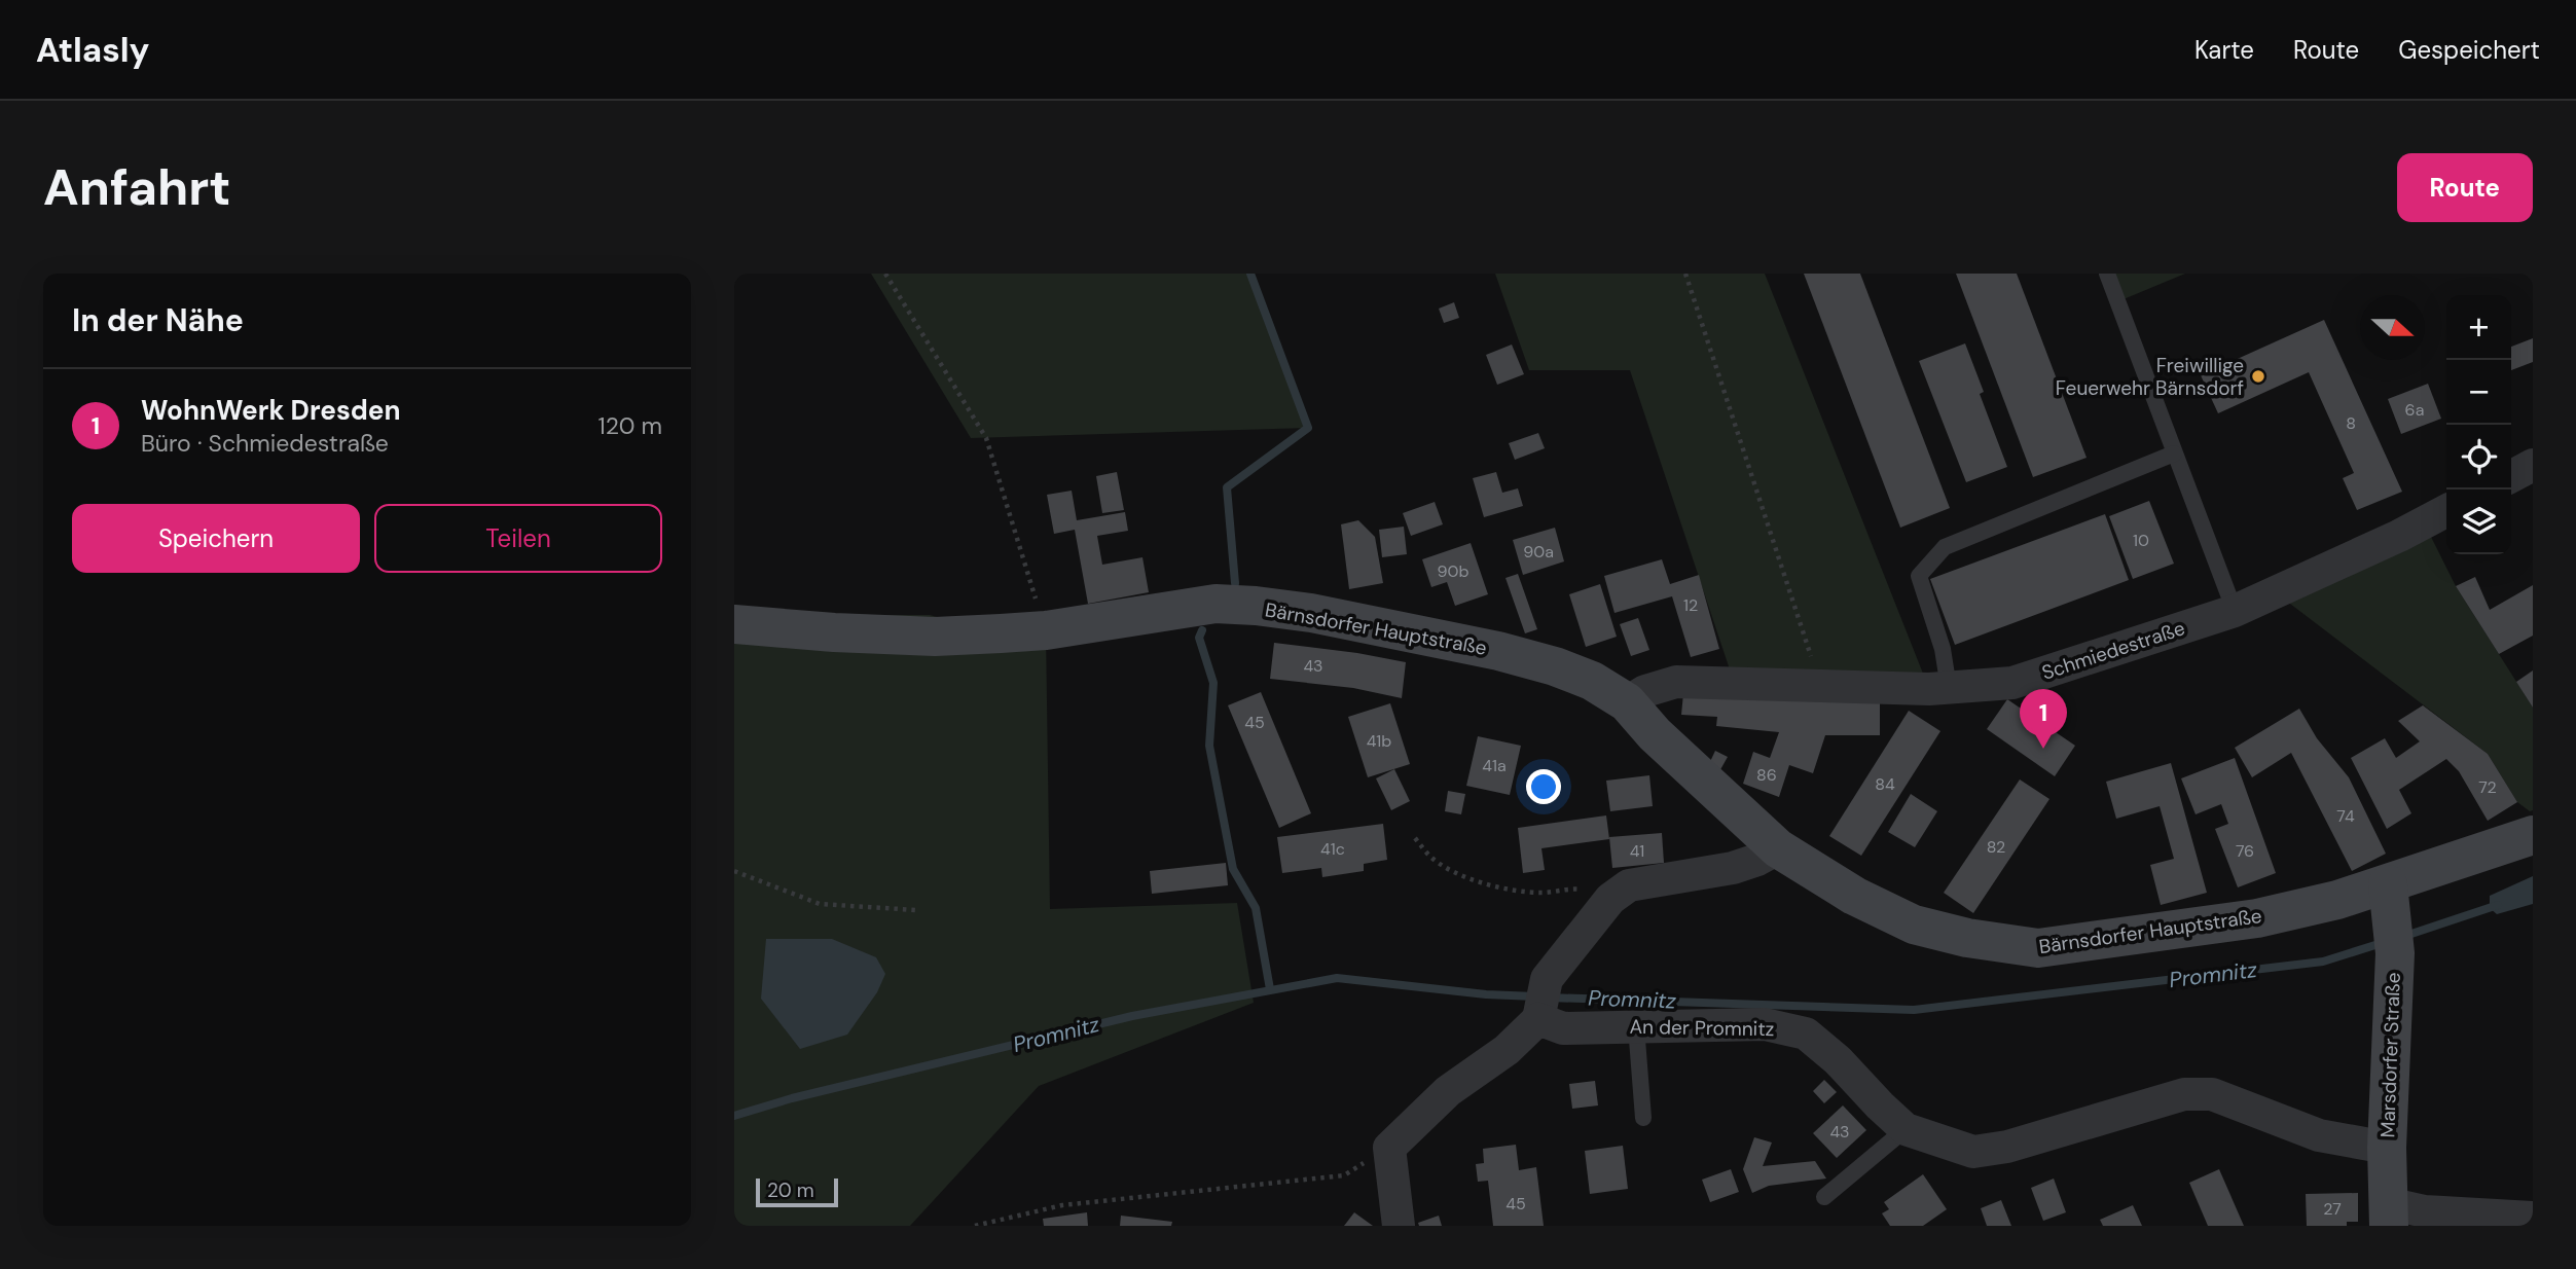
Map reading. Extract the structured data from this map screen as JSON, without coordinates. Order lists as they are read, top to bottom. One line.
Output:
{"streets":{"main road":["Bärnsdorfer Hauptstraße","Marsdorfer Straße"],"street":["Schmiedestraße","An der Promnitz"]},"crossings":[["Bärnsdorfer Hauptstraße","Schmiedestraße"],["Bärnsdorfer Hauptstraße","Marsdorfer Straße"],["An der Promnitz","Marsdorfer Straße"]],"water":["Promnitz"],"places":["Freiwillige Feuerwehr Bärnsdorf"],"house_numbers":["6a","8","10","90a","90b","12","43","45","41b","41a","86","84","72","74","82","41c","41","76","43","45","27"],"scale_bar":"20 m","north":"right","page":{"header":"Atlasly","nav":["Karte","Route","Gespeichert"],"buttons":["Route",["Speichern","Teilen"]],"title":"Anfahrt","heading":"In der Nähe","map_buttons":["+","−"],"list":[{"mark":"1","name":"WohnWerk Dresden","note":"Büro · Schmiedestraße","value":"120 m"}],"pins":"1","scale":"20 m"}}
